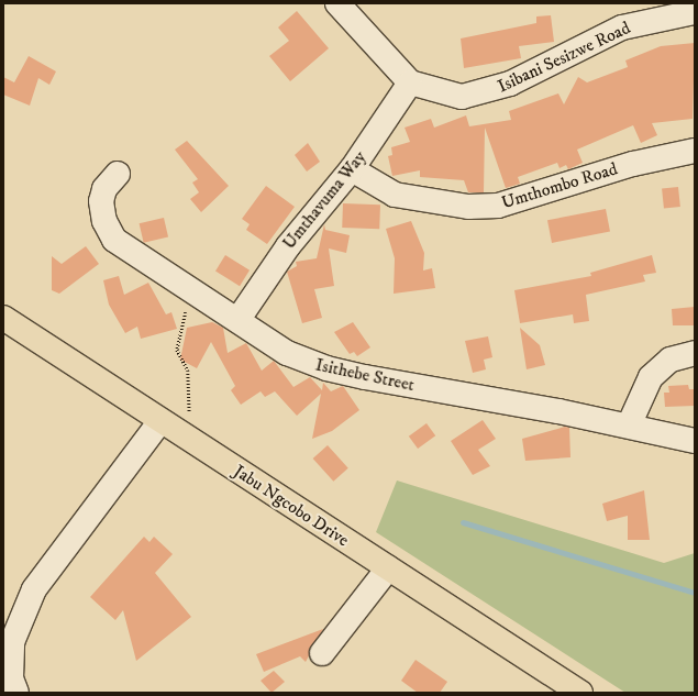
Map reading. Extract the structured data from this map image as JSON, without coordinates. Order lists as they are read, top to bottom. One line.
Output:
{"streets":{"main road":["Jabu Ngcobo Drive"],"street":["Isibani Sesizwe Road","Umthombo Road","Umthavuma Way","Isithebe Street"]},"crossings":[["Isibani Sesizwe Road","Umthavuma Way"],["Umthombo Road","Umthavuma Way"],["Umthavuma Way","Isithebe Street"]]}
